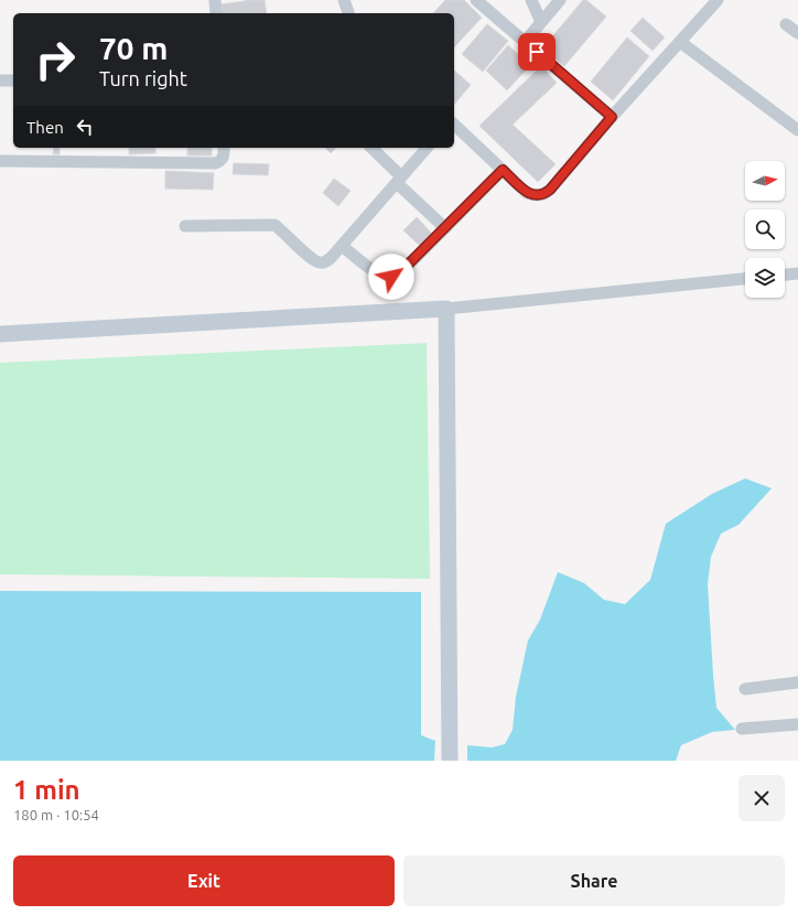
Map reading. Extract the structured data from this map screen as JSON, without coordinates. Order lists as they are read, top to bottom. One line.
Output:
{"north":"right","page":{"turn":["70 m","Turn right"],"then":"Then","heading":["1 min","180 m · 10:54"],"buttons":["Exit","Share"]}}
